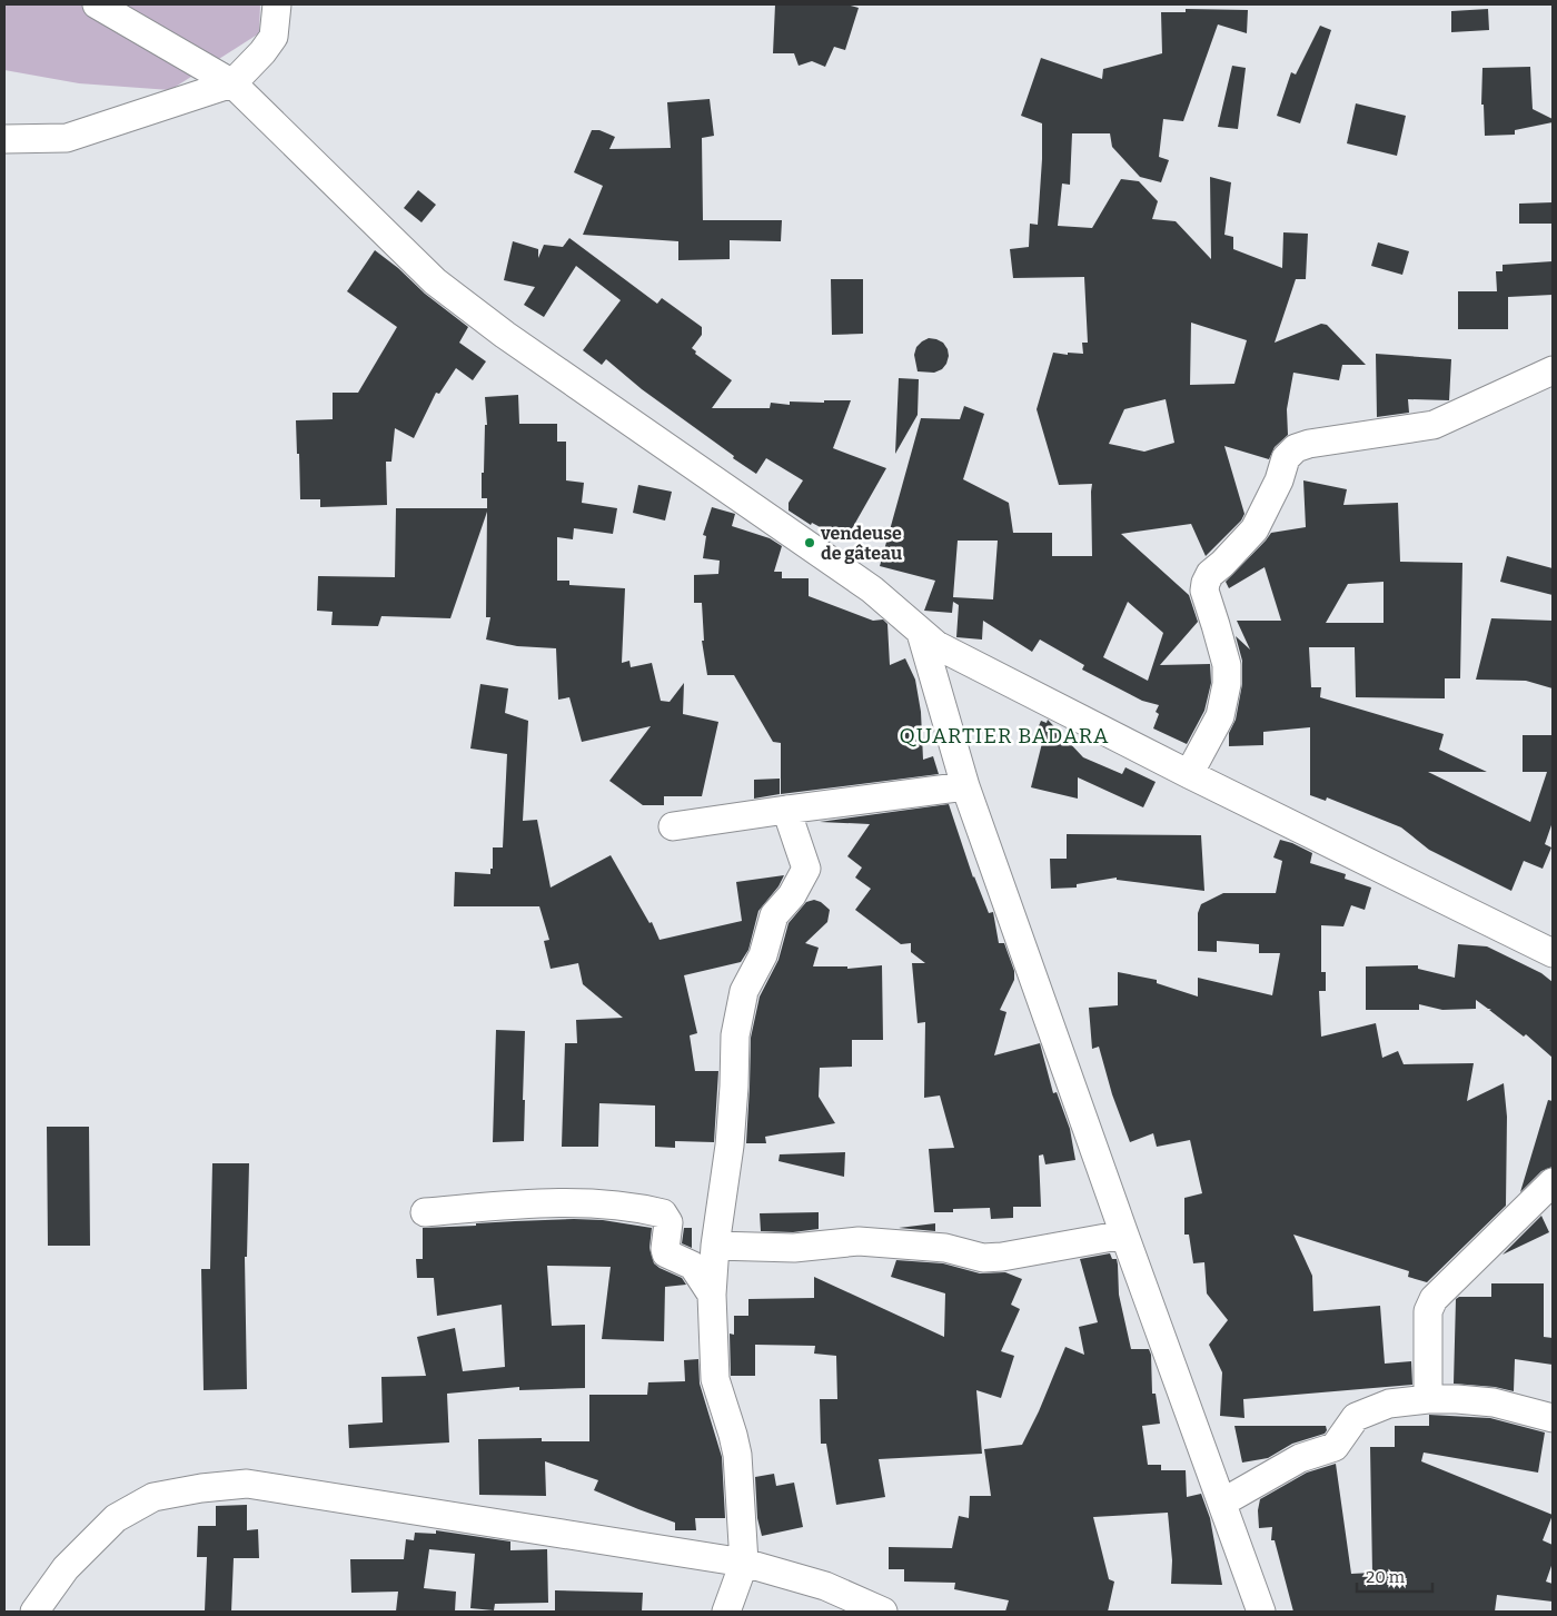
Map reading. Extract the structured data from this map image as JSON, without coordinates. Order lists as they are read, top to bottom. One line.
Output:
{"districts":["QUARTIER BADARA"],"places":["vendeuse de gâteau"],"scale_bar":"20 m"}
